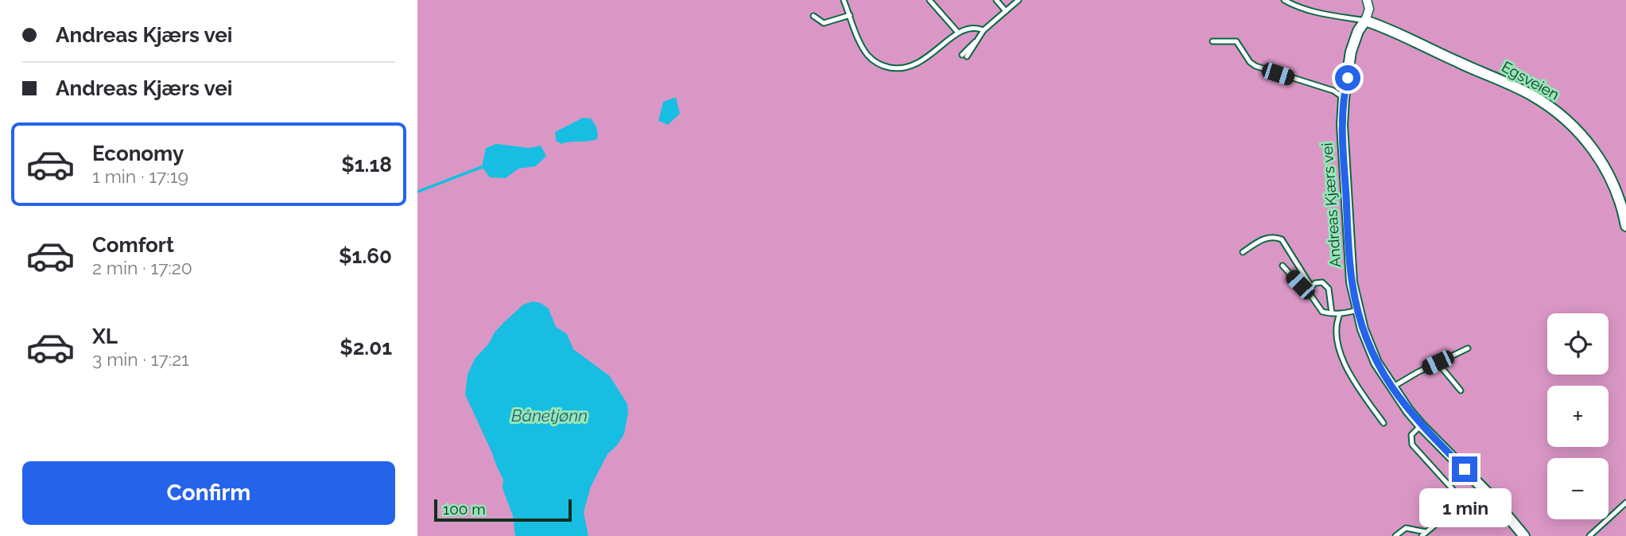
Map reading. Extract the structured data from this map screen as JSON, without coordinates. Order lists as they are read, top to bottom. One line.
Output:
{"streets":{"street":["Egsveien","Andreas Kjærs vei"]},"crossings":[["Egsveien","Andreas Kjærs vei"]],"water":["Bånetjønn"],"scale_bar":"100 m","page":{"banner":["Andreas Kjærs vei","Andreas Kjærs vei"],"list":[{"name":"Economy","note":"1 min · 17:19","value":"$1.18"},{"name":"Comfort","note":"2 min · 17:20","value":"$1.60"},{"name":"XL","note":"3 min · 17:21","value":"$2.01"}],"map_buttons":["+","−"],"buttons":"Confirm","bubble":"1 min","scale":"100 m"}}
